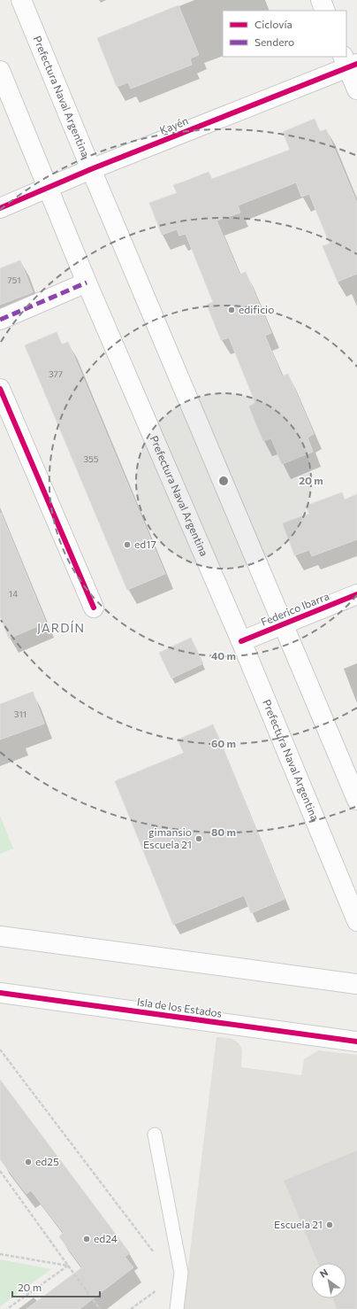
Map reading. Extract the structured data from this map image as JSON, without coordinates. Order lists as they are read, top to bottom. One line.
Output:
{"streets":{"main road":["Prefectura Naval Argentina","Kayén","Federico Ibarra","Isla de los Estados"]},"crossings":[["Prefectura Naval Argentina","Kayén"],["Prefectura Naval Argentina","Federico Ibarra"]],"districts":["JARDÍN"],"places":["edificio","ed17","gimansio Escuela 21","ed25","Escuela 21","ed24"],"house_numbers":["751","377","355","14","311"],"legend":["Ciclovía","Sendero"],"scale_bar":"20 m","north":"top left","rings":["20 m","40 m","60 m","80 m"]}
